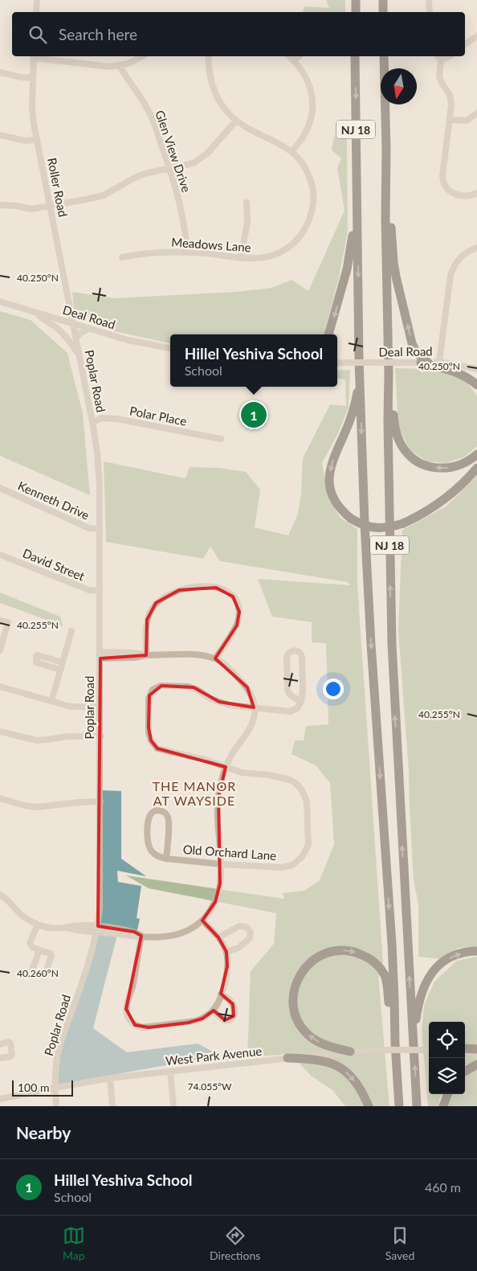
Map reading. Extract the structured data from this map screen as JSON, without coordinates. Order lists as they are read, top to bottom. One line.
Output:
{"streets":{"highway":["NJ 18"],"street":["Glen View Drive","Roller Road","Meadows Lane","Deal Road","Poplar Road","Polar Place","Kenneth Drive","David Street","Old Orchard Lane","West Park Avenue"]},"crossings":[["Glen View Drive","Meadows Lane"],["Roller Road","Deal Road"],["Roller Road","Poplar Road"],["Deal Road","Poplar Road"],["Poplar Road","Polar Place"],["Poplar Road","Kenneth Drive"],["Poplar Road","David Street"],["Poplar Road","West Park Avenue"]],"districts":["THE MANOR AT WAYSIDE"],"scale_bar":"100 m","north":"bottom","page":{"search":"Search here","popup":["Hillel Yeshiva School","School"],"pins":"1","scale":"100 m","heading":"Nearby","list":[{"mark":"1","name":"Hillel Yeshiva School","note":"School","value":"460 m"}],"nav":["Map","Directions","Saved"]},"coordinates":["40.250°N","40.255°N","40.260°N","74.055°W"]}
